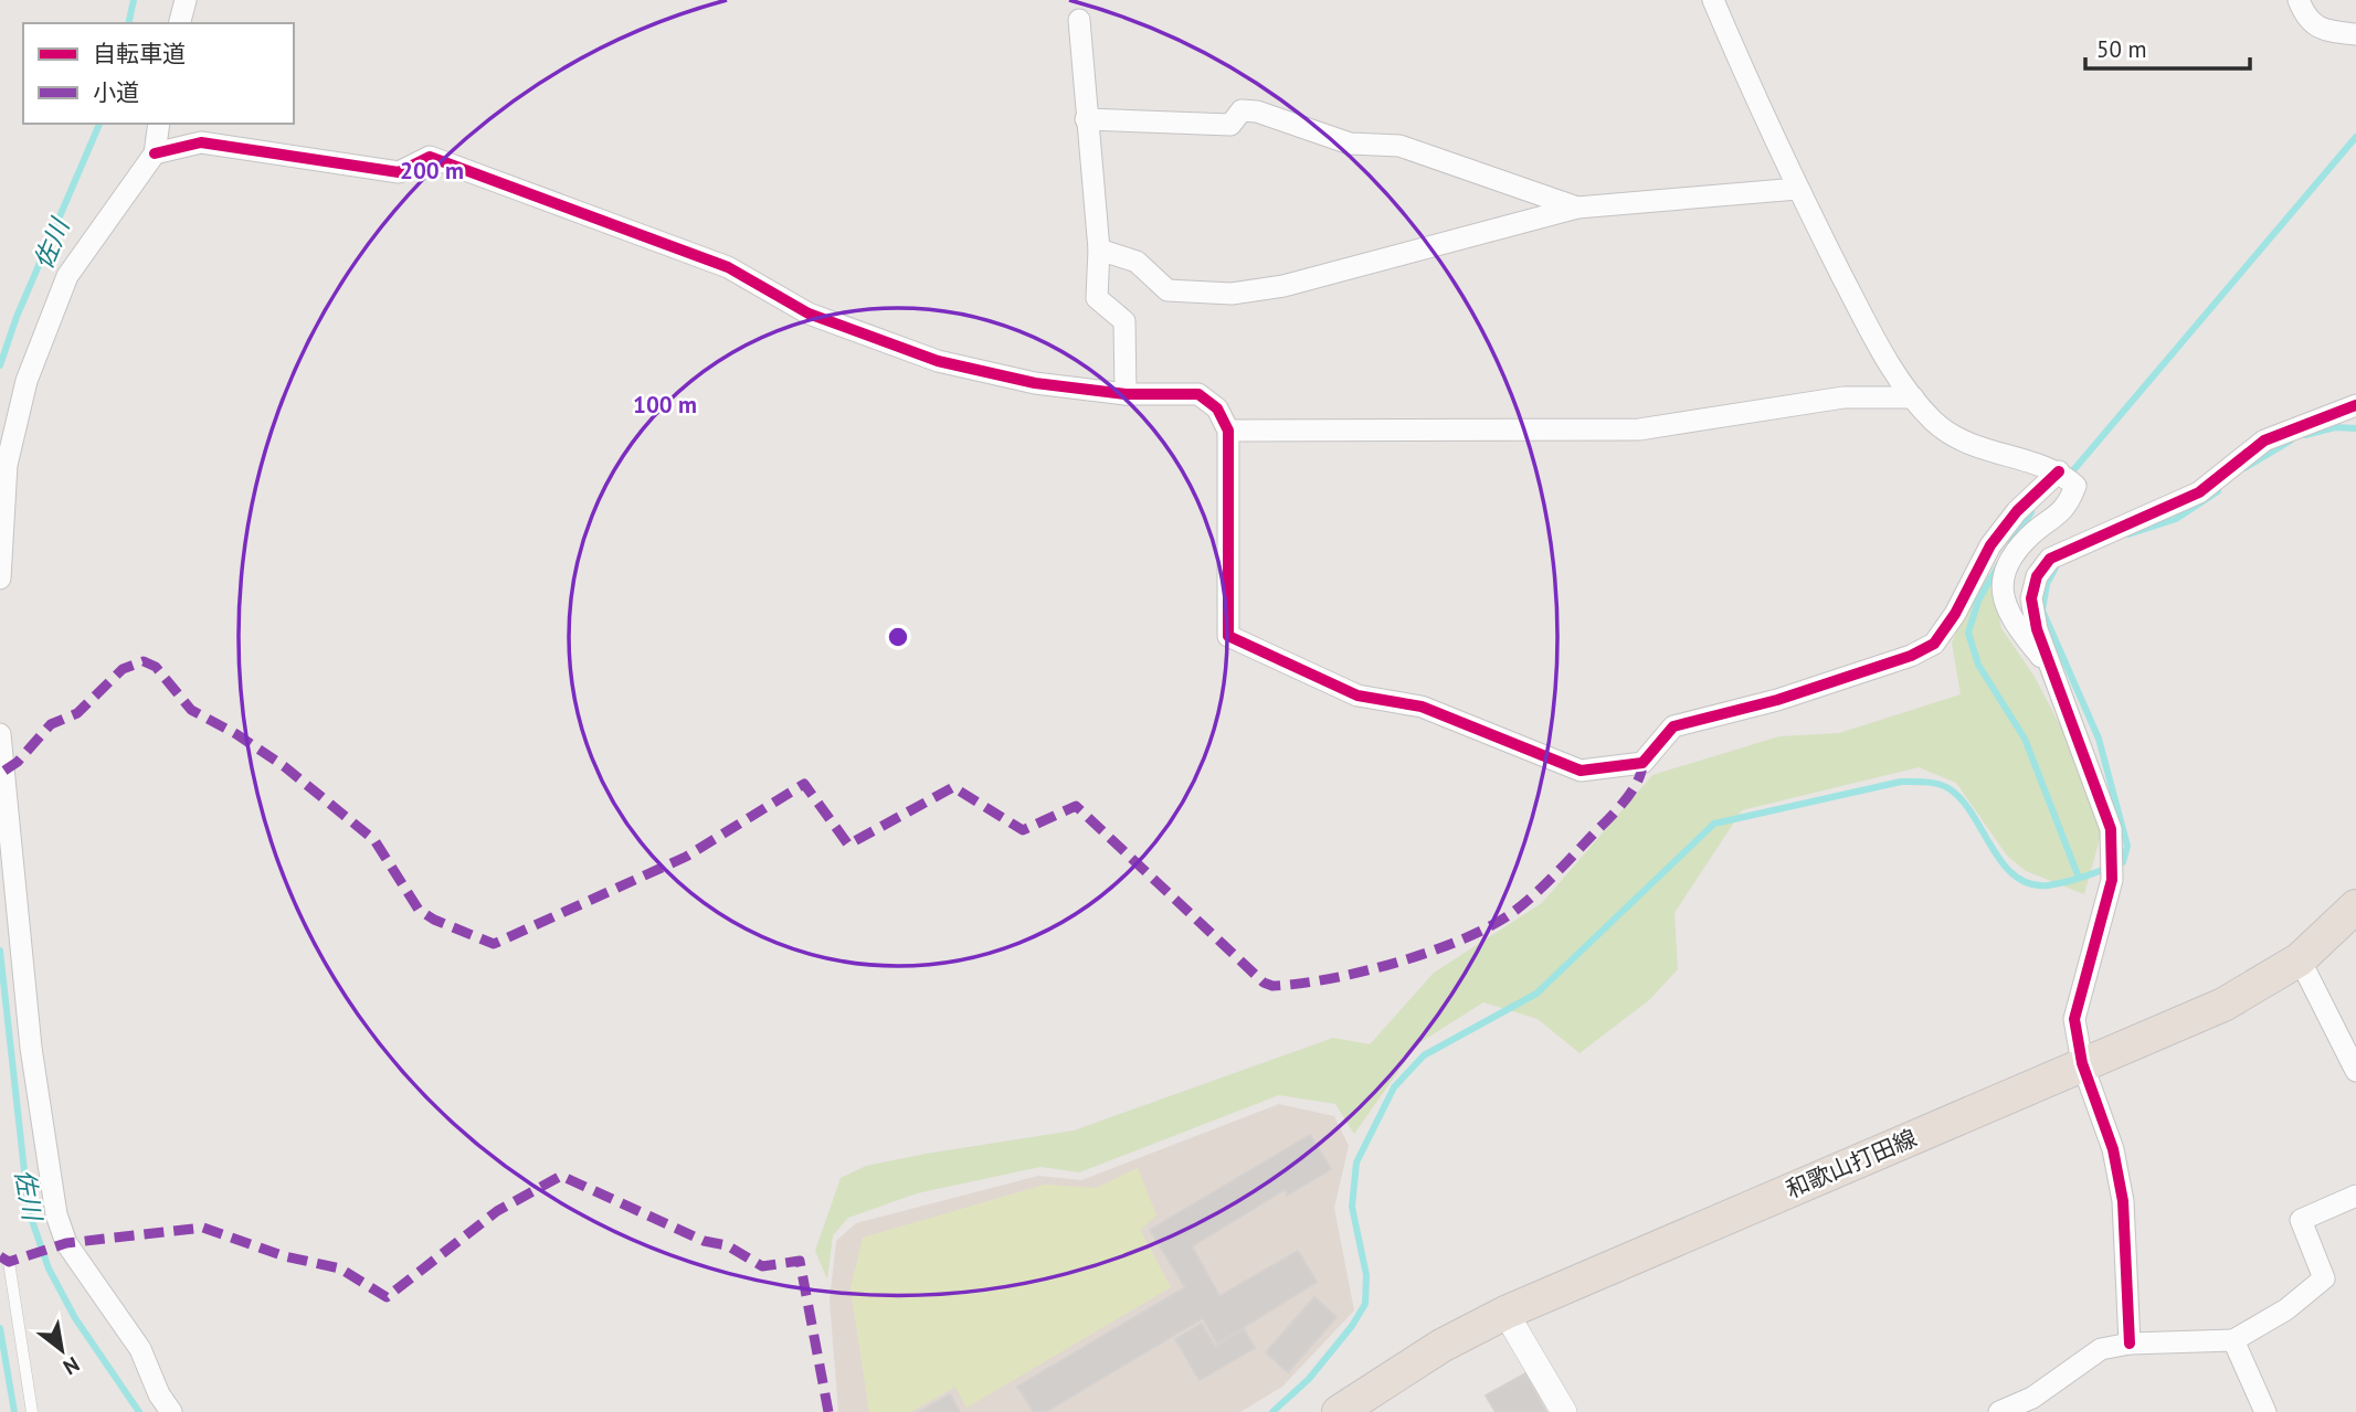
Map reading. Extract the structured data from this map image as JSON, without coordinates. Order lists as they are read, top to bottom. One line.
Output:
{"streets":{"main road":["和歌山打田線"]},"water":["佐川"],"legend":["自転車道","小道"],"scale_bar":"50 m","north":"bottom right","rings":["200 m","100 m"]}
